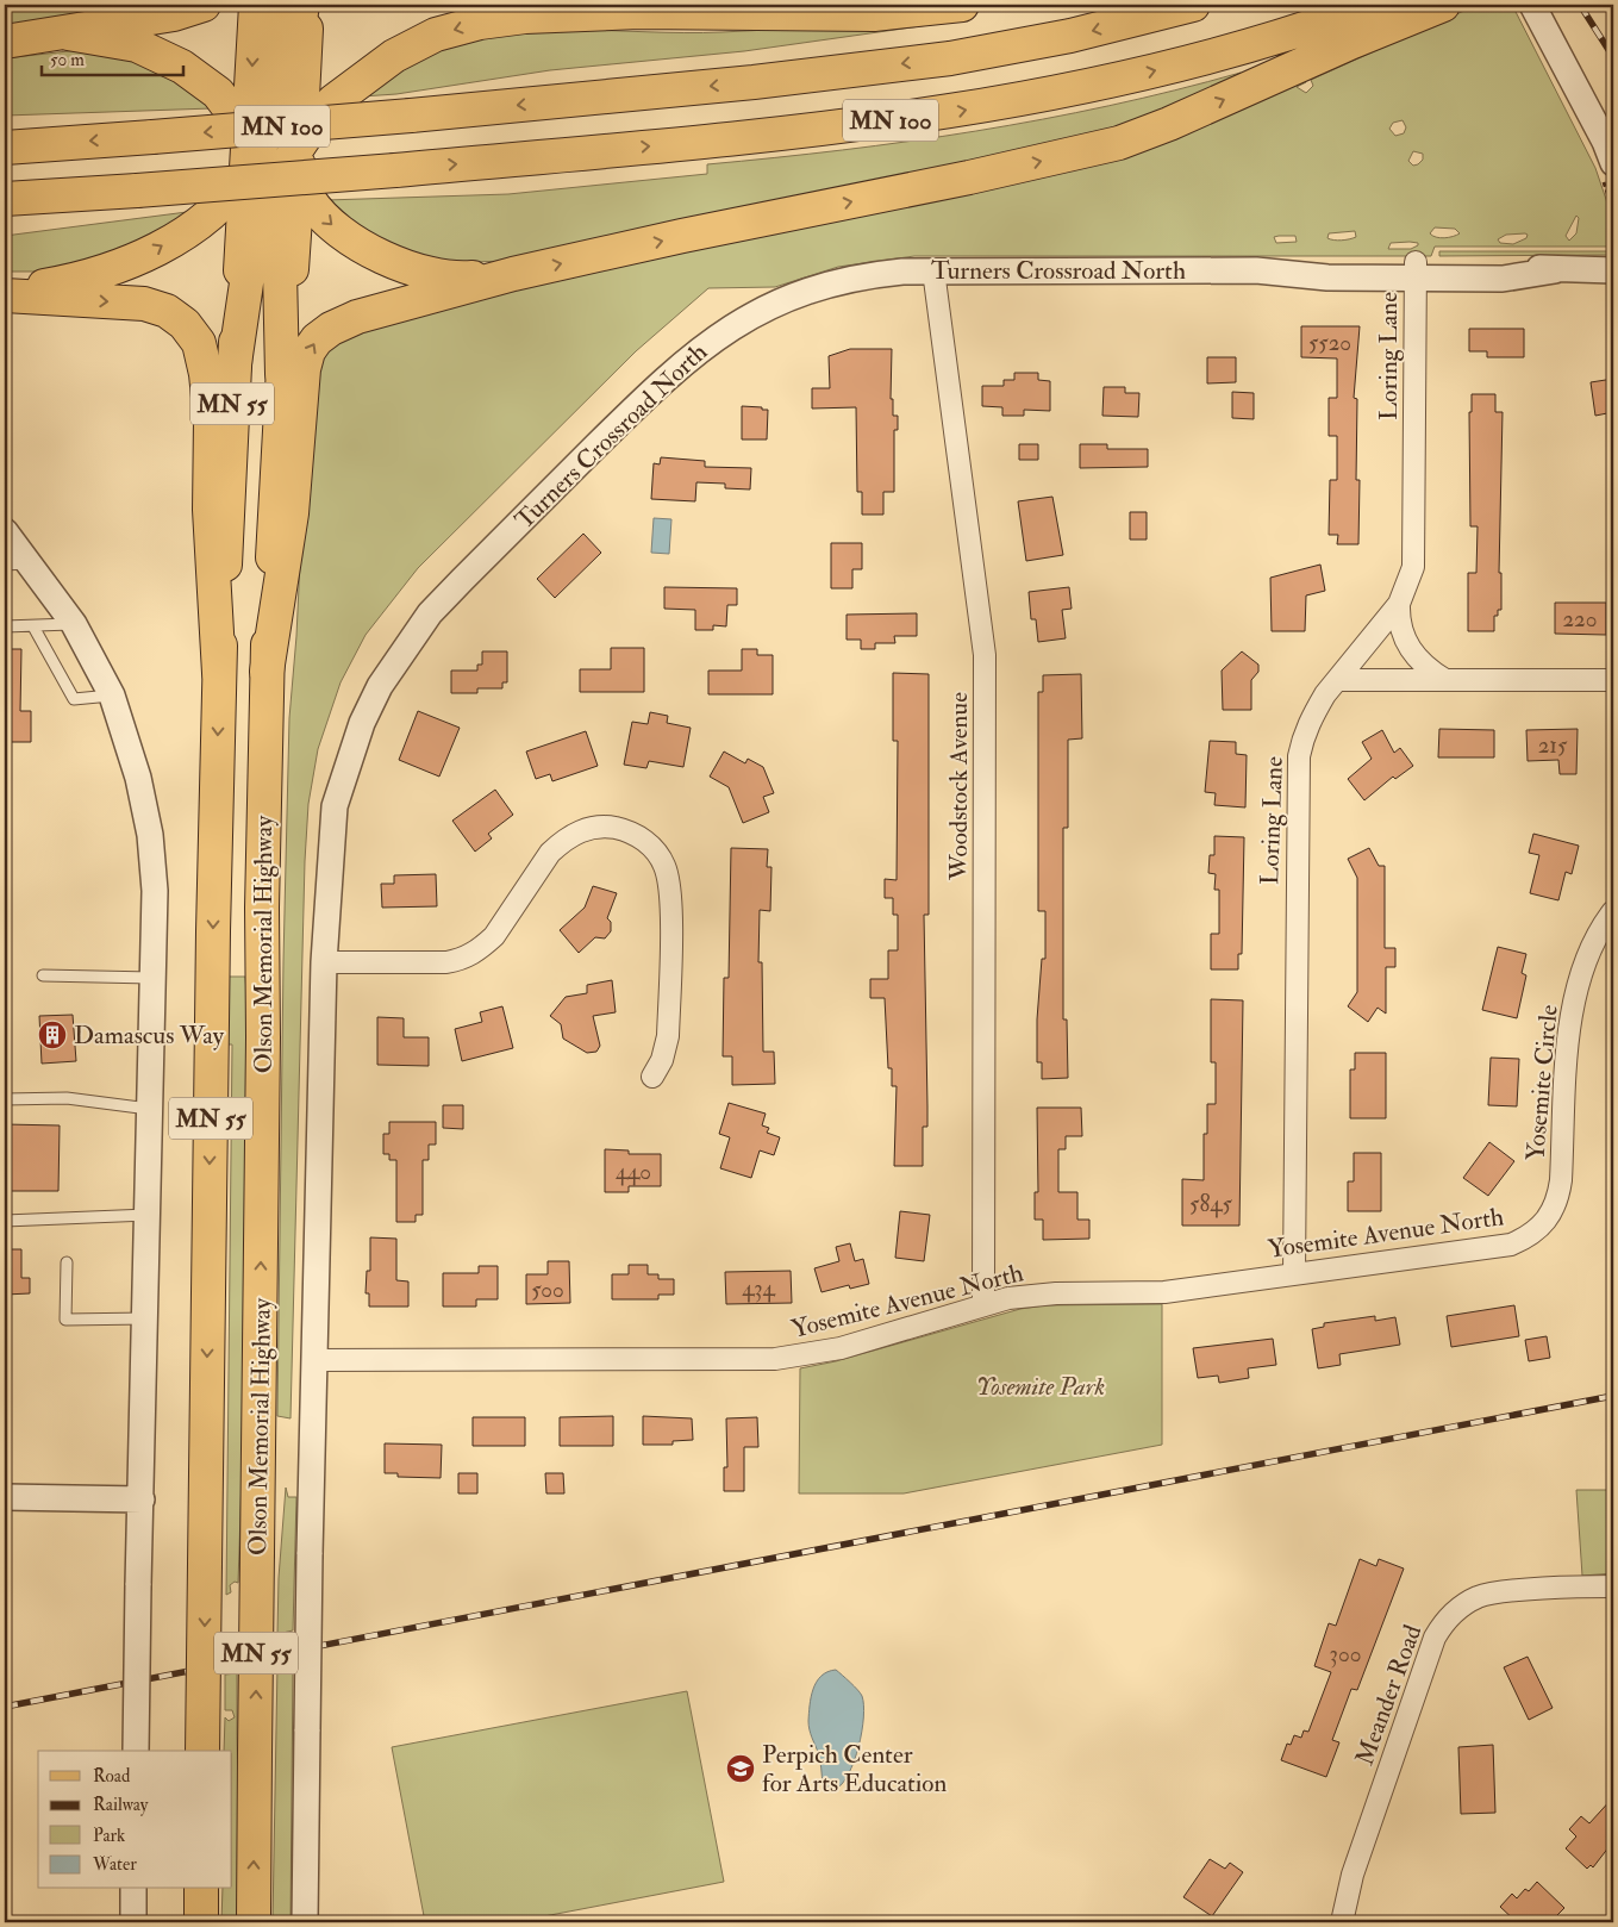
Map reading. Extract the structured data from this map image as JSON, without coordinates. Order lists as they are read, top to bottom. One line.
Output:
{"streets":{"main road":["MN 100","MN 55","Olson Memorial Highway"],"street":["Turners Crossroad North","Loring Lane","Woodstock Avenue","Yosemite Circle","Yosemite Avenue North","Meander Road"]},"crossings":[["Turners Crossroad North","Loring Lane"],["Turners Crossroad North","Woodstock Avenue"],["Turners Crossroad North","Yosemite Avenue North"],["Loring Lane","Yosemite Avenue North"],["Woodstock Avenue","Yosemite Avenue North"],["Yosemite Circle","Yosemite Avenue North"]],"parks":["Yosemite Park"],"places":{"building":["Damascus Way"],"school or university":["Perpich Center for Arts Education"]},"house_numbers":["5520","220","215","440","5845","434","500","300"],"legend":["Road","Railway","Park","Water"],"scale_bar":"50 m"}
